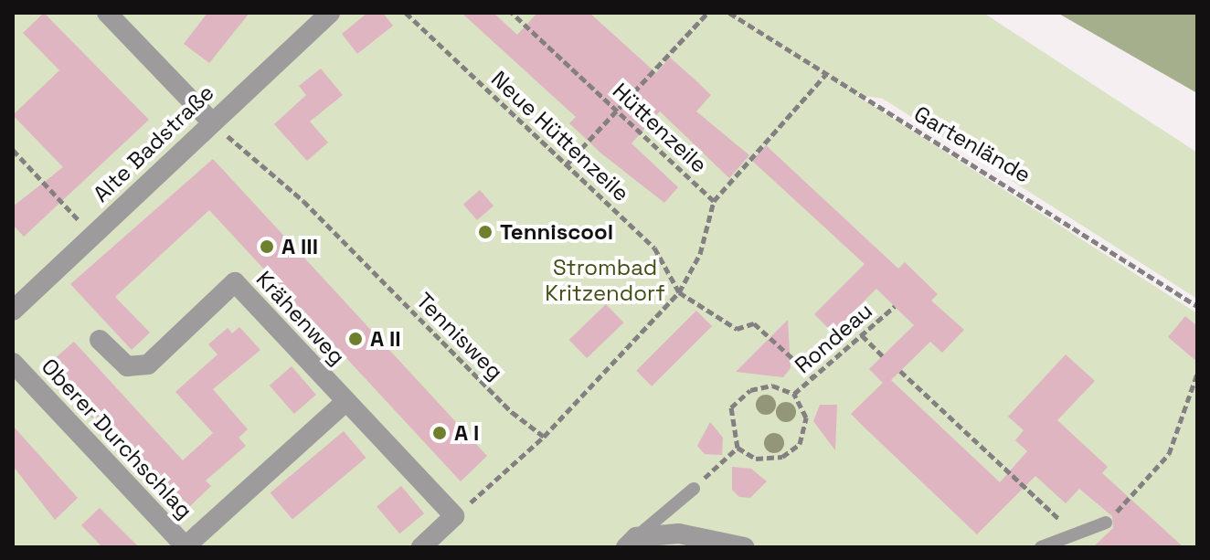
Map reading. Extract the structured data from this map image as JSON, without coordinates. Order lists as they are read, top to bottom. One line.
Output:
{"streets":{"street":["Alte Badstraße","Krähenweg","Oberer Durchschlag"],"path":["Hüttenzeile","Neue Hüttenzeile","Gartenlände","Tennisweg","Rondeau"]},"crossings":[["Hüttenzeile","Neue Hüttenzeile"],["Alte Badstraße","Tennisweg"]],"parks":["Strombad Kritzendorf"],"places":["Tenniscool","A III","A II","A I"]}
